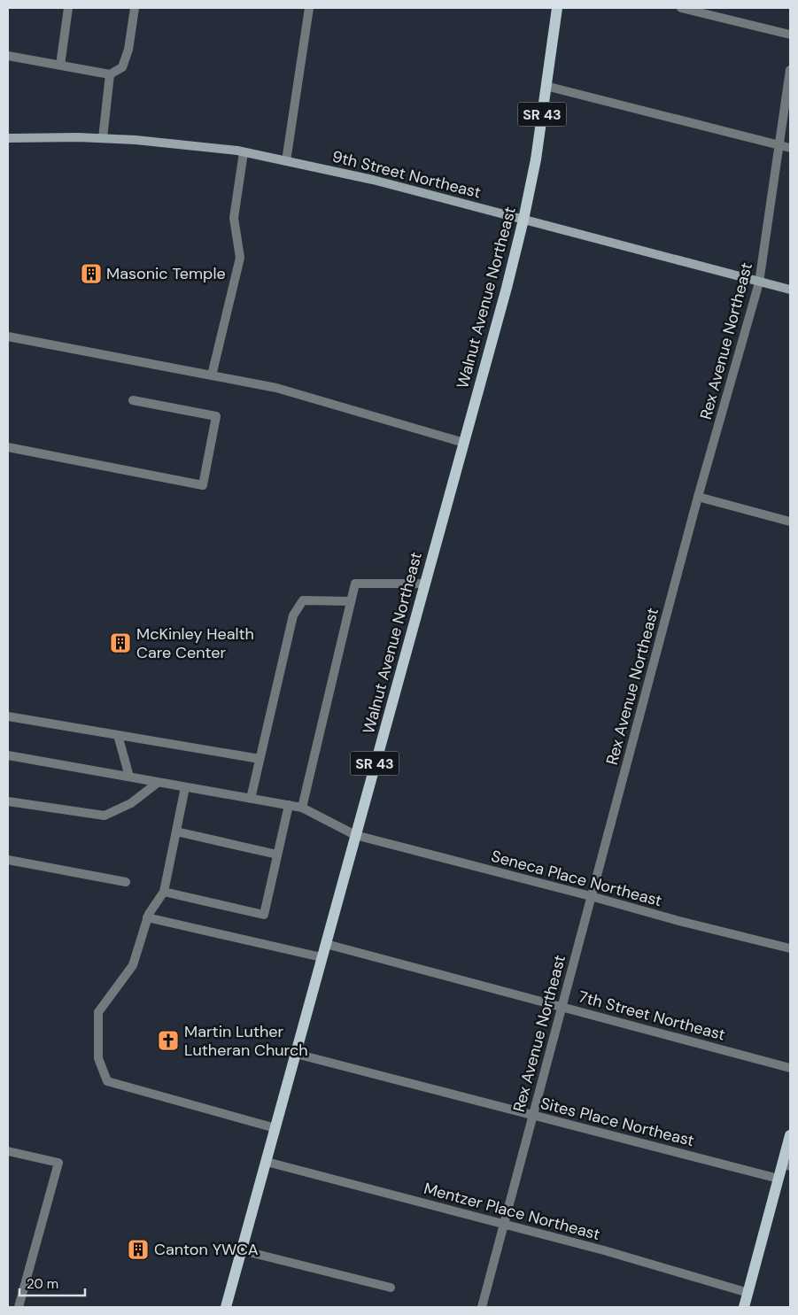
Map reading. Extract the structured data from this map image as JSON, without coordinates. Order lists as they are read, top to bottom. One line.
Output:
{"streets":{"main road":["SR 43","Walnut Avenue Northeast"],"street":["9th Street Northeast","Rex Avenue Northeast","Seneca Place Northeast","7th Street Northeast","Sites Place Northeast","Mentzer Place Northeast"]},"crossings":[["9th Street Northeast","Walnut Avenue Northeast"],["9th Street Northeast","Rex Avenue Northeast"],["Walnut Avenue Northeast","Seneca Place Northeast"],["Walnut Avenue Northeast","7th Street Northeast"],["Walnut Avenue Northeast","Sites Place Northeast"],["Walnut Avenue Northeast","Mentzer Place Northeast"],["Rex Avenue Northeast","Seneca Place Northeast"],["Rex Avenue Northeast","7th Street Northeast"],["Rex Avenue Northeast","Sites Place Northeast"],["Rex Avenue Northeast","Mentzer Place Northeast"]],"places":{"building":["Masonic Temple","McKinley Health Care Center","Canton YWCA"],"church":["Martin Luther Lutheran Church"]},"scale_bar":"20 m"}
